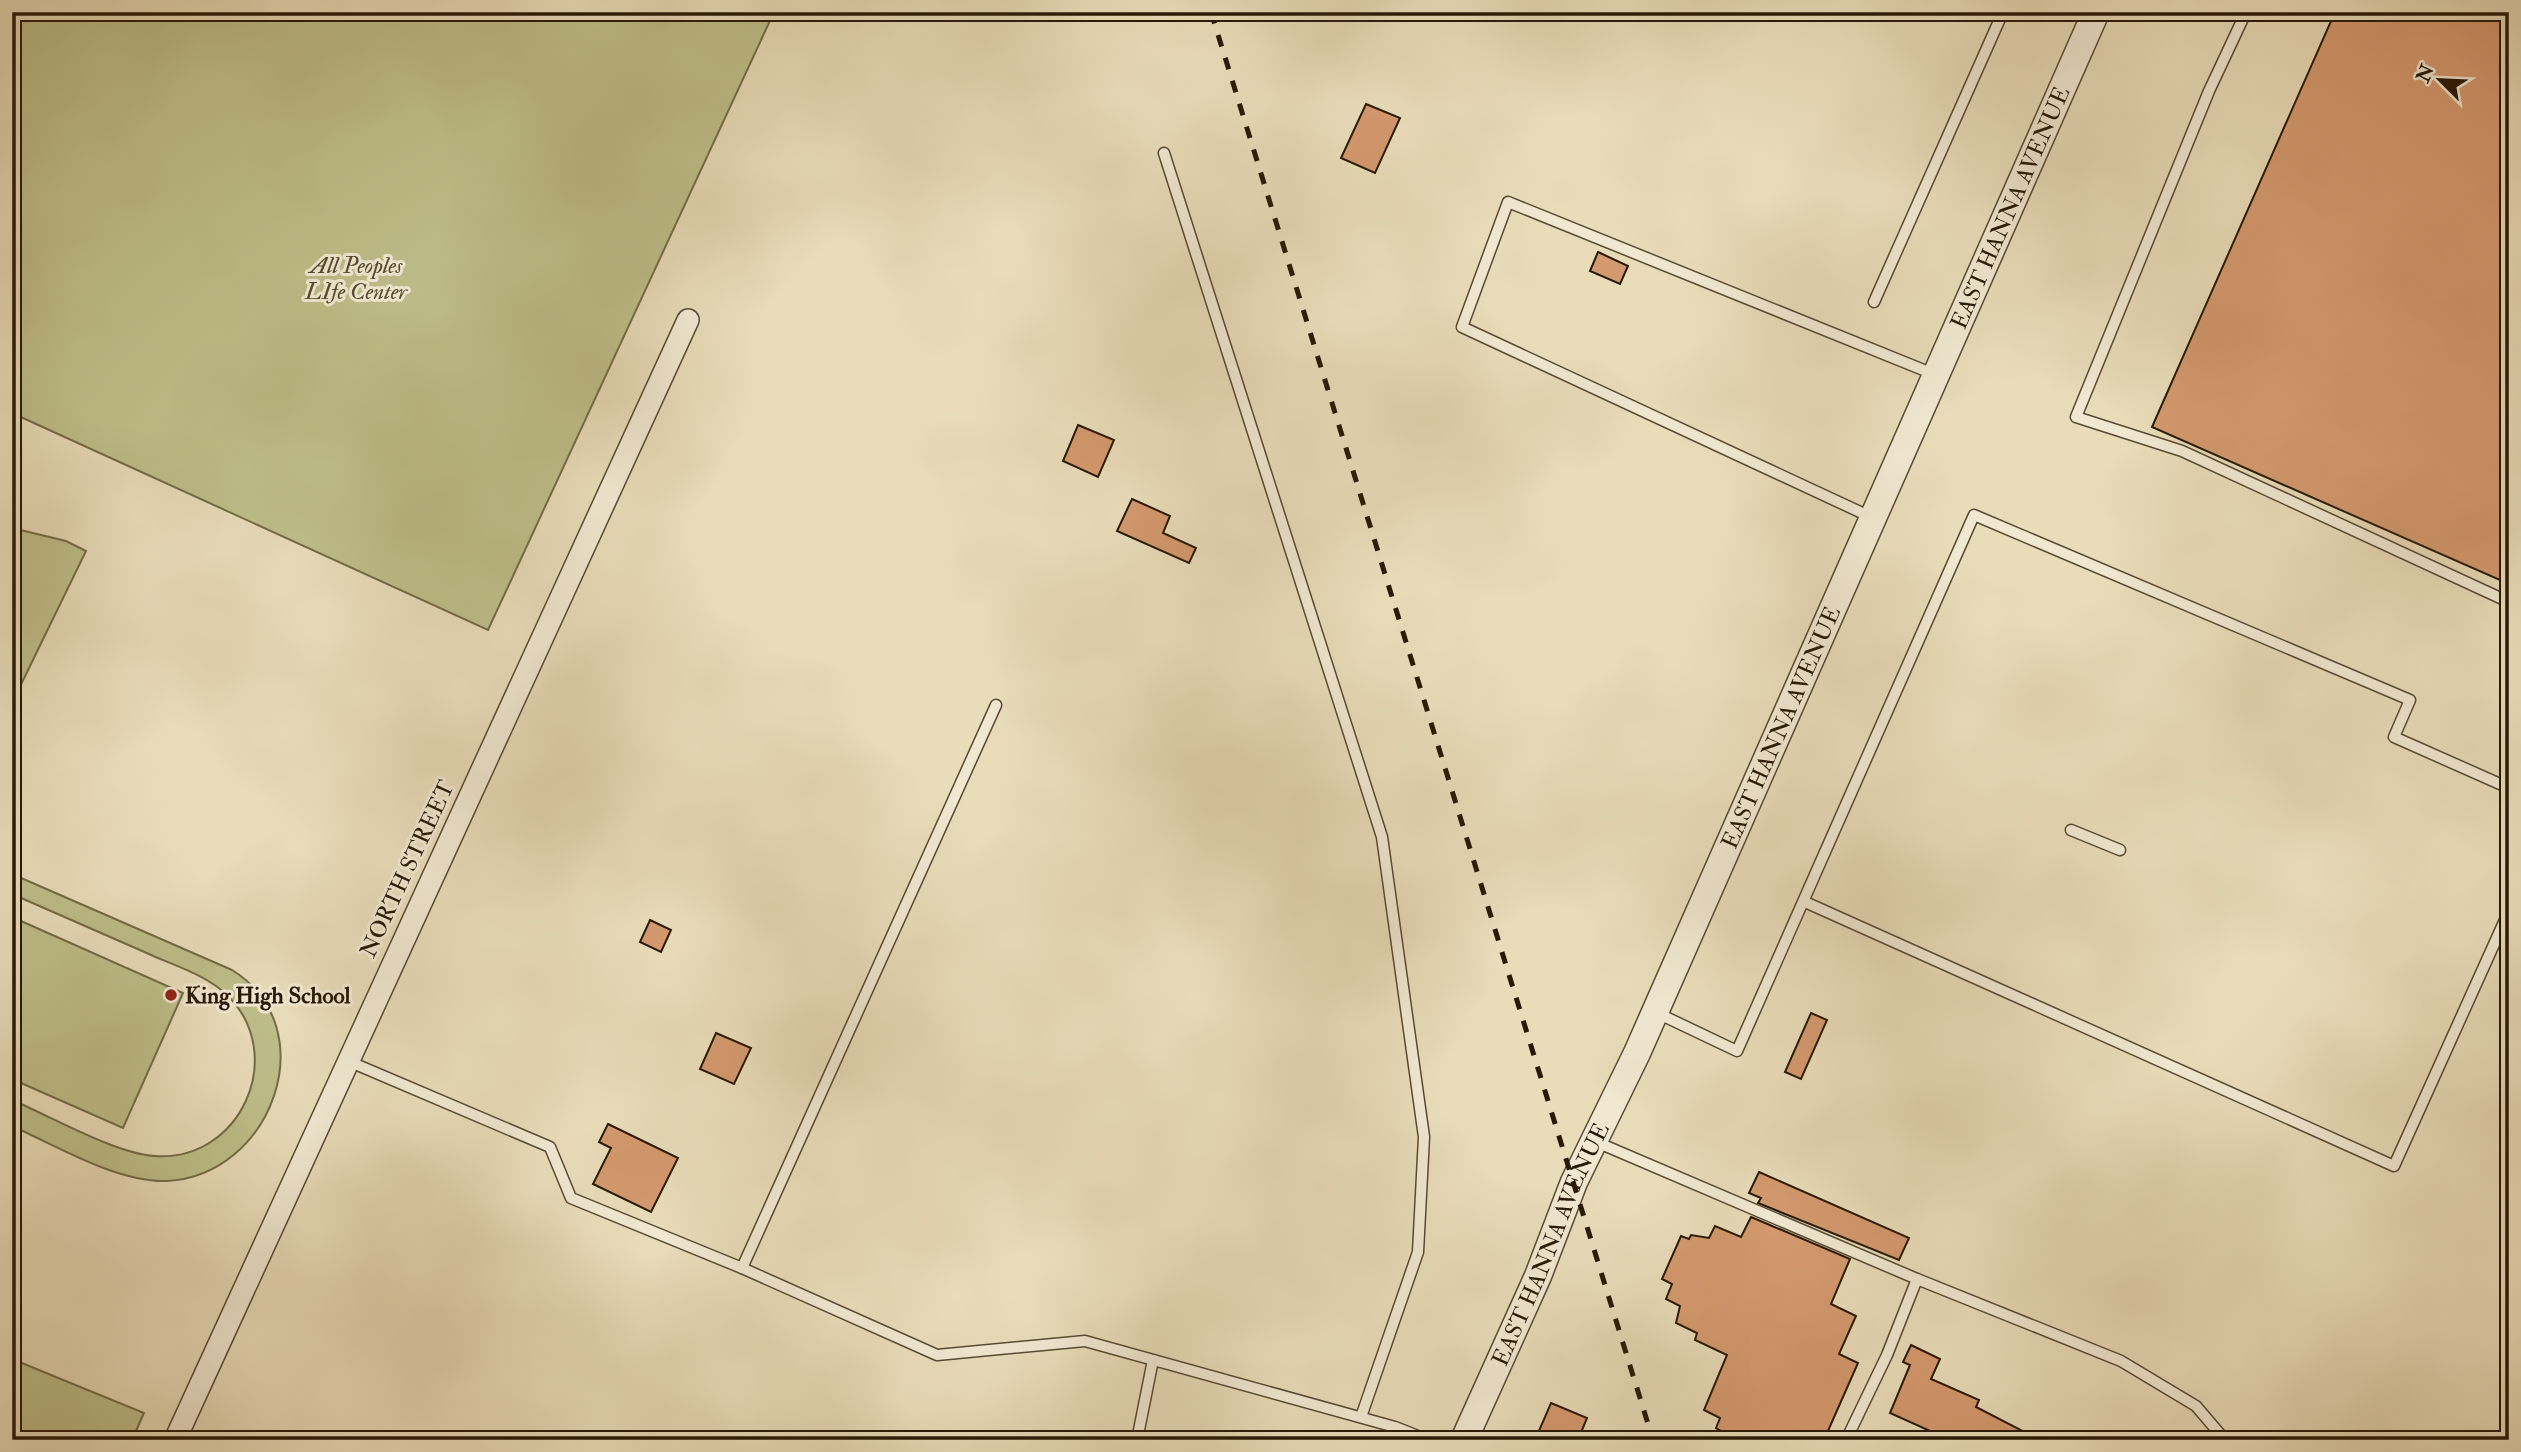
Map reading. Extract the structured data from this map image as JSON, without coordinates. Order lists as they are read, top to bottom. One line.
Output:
{"streets":{"street":["EAST HANNA AVENUE","NORTH STREET"]},"parks":["All Peoples LIfe Center"],"places":["King High School"],"north":"top left"}
